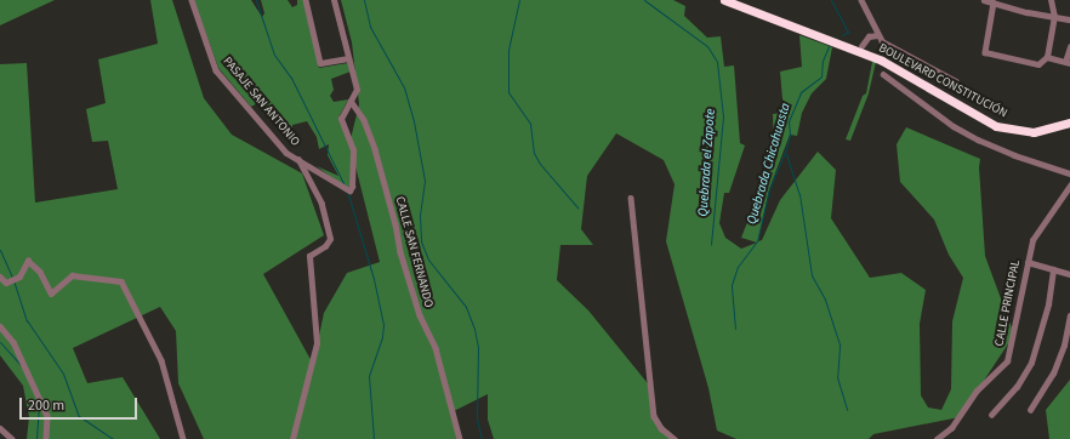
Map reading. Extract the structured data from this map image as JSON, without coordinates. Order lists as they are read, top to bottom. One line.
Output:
{"streets":{"highway":["BOULEVARD CONSTITUCIÓN"],"street":["PASAJE SAN ANTONIO","CALLE SAN FERNANDO","CALLE PRINCIPAL"]},"crossings":[["PASAJE SAN ANTONIO","CALLE SAN FERNANDO"]],"water":["Quebrada el Zapote","Quebrada Chicahuasta"],"scale_bar":"200 m"}
